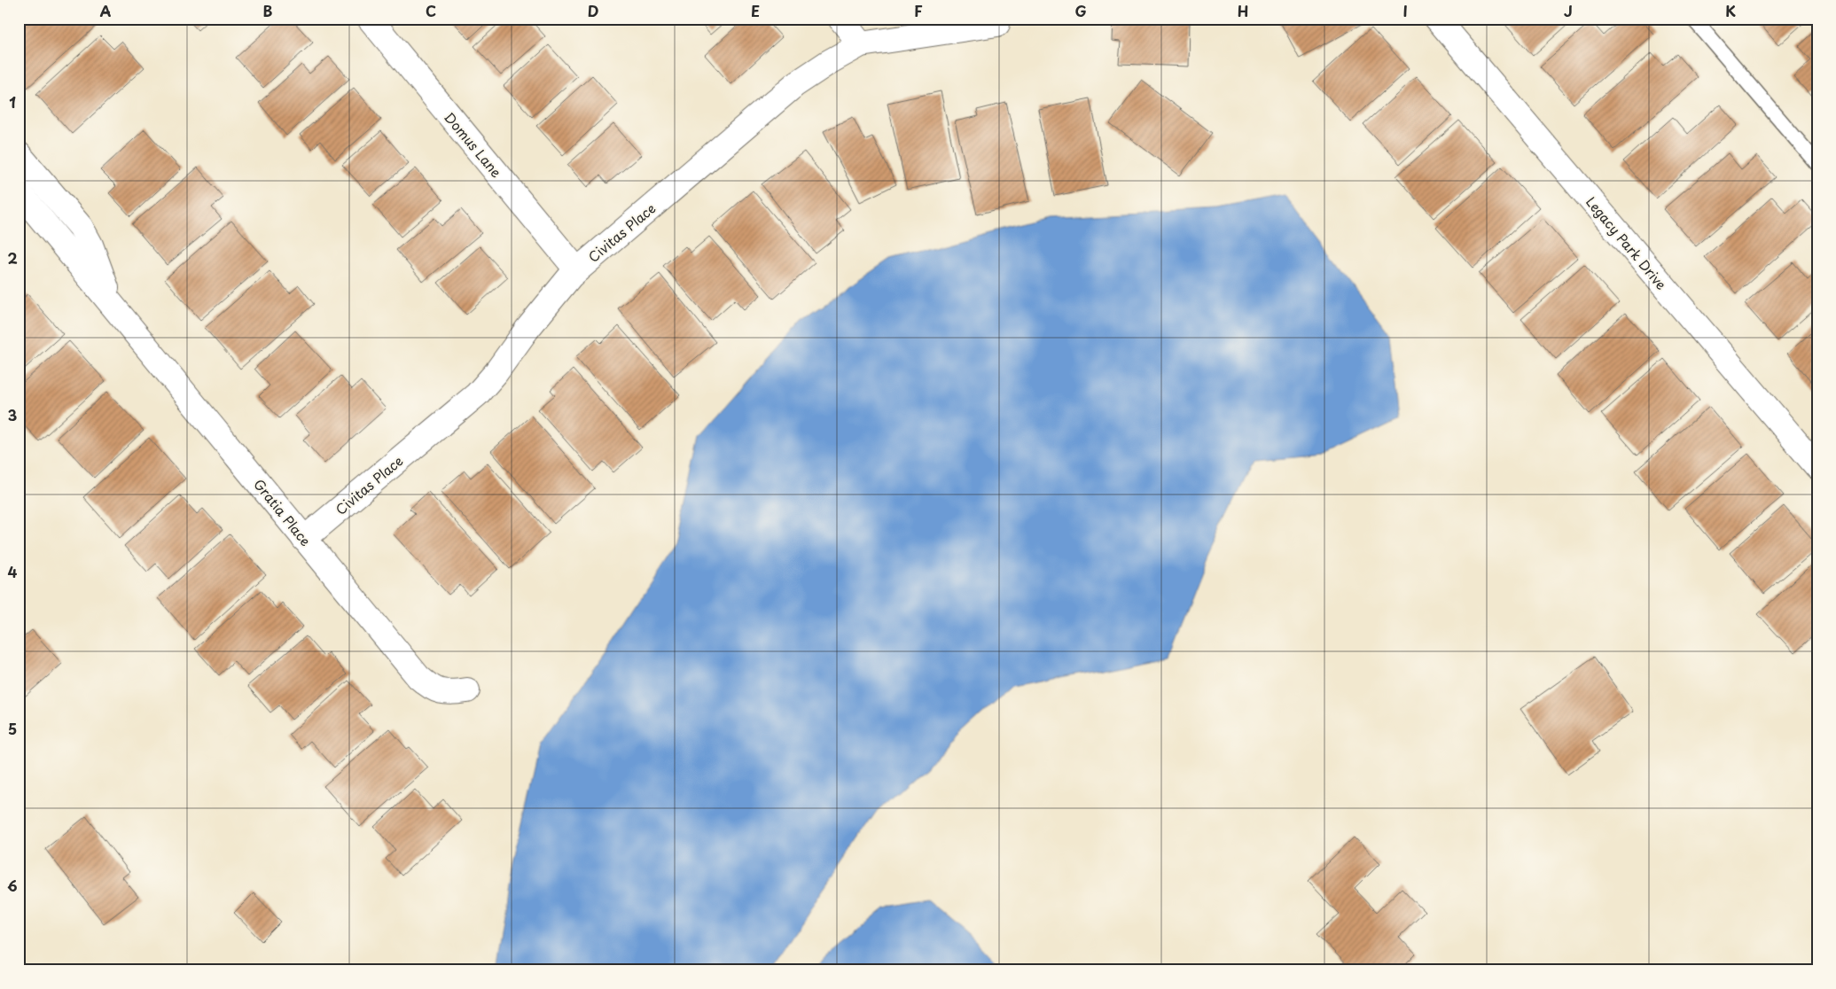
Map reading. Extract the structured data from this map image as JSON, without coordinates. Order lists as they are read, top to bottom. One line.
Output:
{"streets":{"street":["Domus Lane","Civitas Place","Legacy Park Drive","Gratia Place"]},"crossings":[["Domus Lane","Civitas Place"],["Civitas Place","Gratia Place"]],"grid":{"columns":["A","B","C","D","E","F","G","H","I","J","K"],"rows":["1","2","3","4","5","6"]}}
